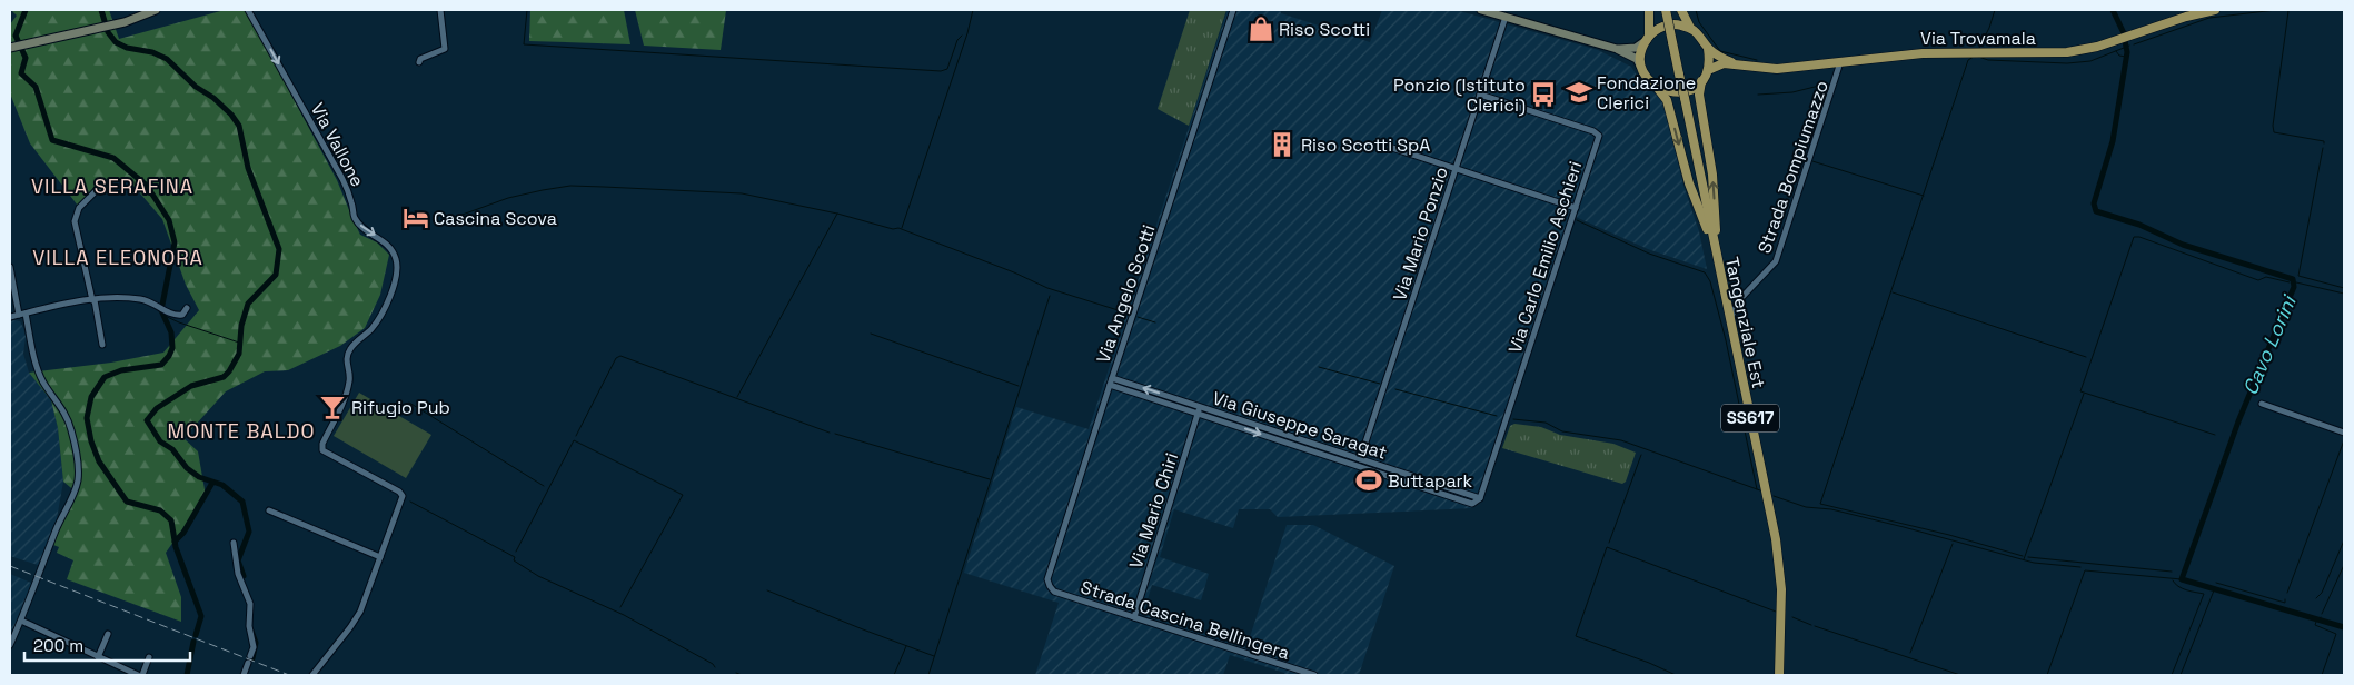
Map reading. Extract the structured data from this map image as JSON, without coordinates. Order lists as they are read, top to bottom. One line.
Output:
{"streets":{"main road":["Via Trovamala","Tangenziale Est","SS617"],"street":["Via Vallone","Strada Bompiumazzo","Via Mario Ponzio","Via Carlo Emilio Aschieri","Via Angelo Scotti","Via Giuseppe Saragat","Via Mario Chiri","Strada Cascina Bellingera"]},"crossings":[["Via Trovamala","Strada Bompiumazzo"],["Strada Bompiumazzo","Tangenziale Est"],["Via Mario Ponzio","Via Carlo Emilio Aschieri"],["Via Mario Ponzio","Via Giuseppe Saragat"],["Via Carlo Emilio Aschieri","Via Giuseppe Saragat"],["Via Angelo Scotti","Via Giuseppe Saragat"],["Via Angelo Scotti","Strada Cascina Bellingera"],["Via Giuseppe Saragat","Via Mario Chiri"],["Via Mario Chiri","Strada Cascina Bellingera"]],"one_way":["Via Vallone"],"districts":["VILLA SERAFINA","VILLA ELEONORA","MONTE BALDO"],"water":["Cavo Lorini"],"places":{"shop":["Riso Scotti"],"school or university":["Fondazione Clerici"],"bus stop":["Ponzio (Istituto Clerici)"],"building":["Riso Scotti SpA"],"hotel":["Cascina Scova"],"bar":["Rifugio Pub"],"sports":["Buttapark"]},"scale_bar":"200 m"}
